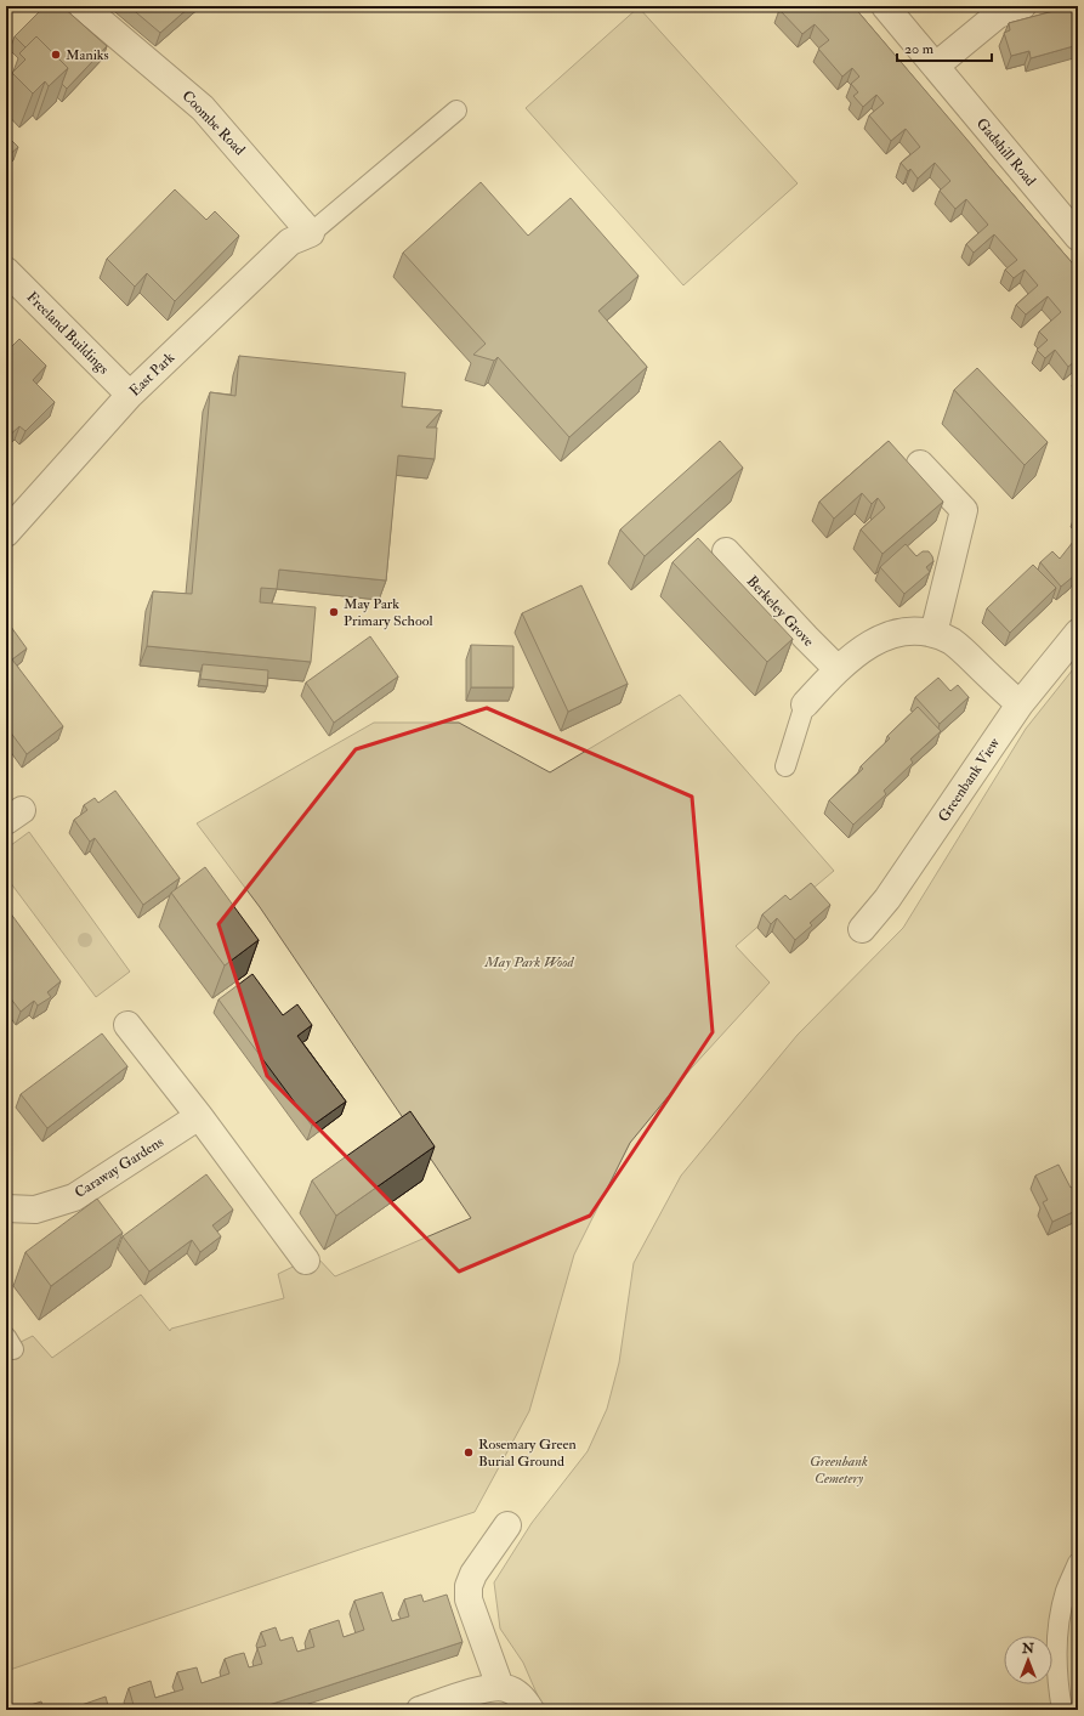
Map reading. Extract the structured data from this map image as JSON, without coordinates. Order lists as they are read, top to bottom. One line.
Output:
{"streets":{"street":["Coombe Road","Gadshill Road","Freeland Buildings","East Park","Berkeley Grove","Greenbank View","Caraway Gardens"]},"crossings":[["Coombe Road","East Park"],["Freeland Buildings","East Park"]],"parks":["May Park Wood","Greenbank Cemetery"],"places":["Maniks","May Park Primary School","Rosemary Green Burial Ground"],"scale_bar":"20 m","north":"top"}
